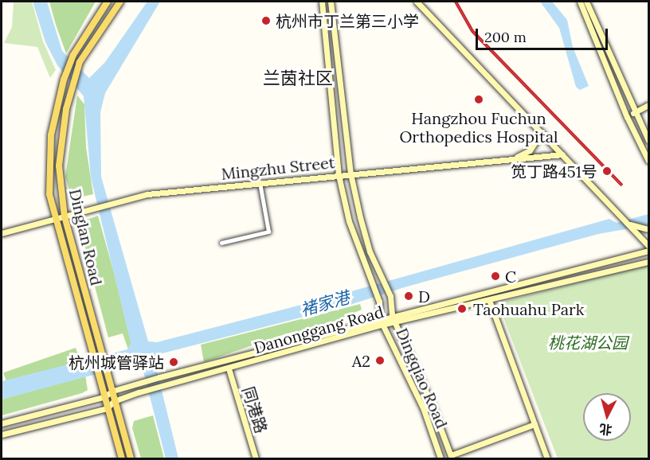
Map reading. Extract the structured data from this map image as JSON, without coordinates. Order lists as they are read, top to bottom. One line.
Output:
{"streets":{"main road":["Mingzhu Street","Dinglan Road","Danonggang Road","Dingqiao Road","同港路"]},"crossings":[["Mingzhu Street","Dinglan Road"],["Mingzhu Street","Dingqiao Road"],["Dinglan Road","Danonggang Road"],["Danonggang Road","Dingqiao Road"],["Danonggang Road","同港路"]],"districts":["兰茵社区"],"water":["褚家港"],"parks":["桃花湖公园"],"places":["杭州市丁兰第三小学","Hangzhou Fuchun Orthopedics Hospital","笕丁路451号","C","D","Taohuahu Park","A2","杭州城管驿站"],"scale_bar":"200 m","north":"bottom"}
